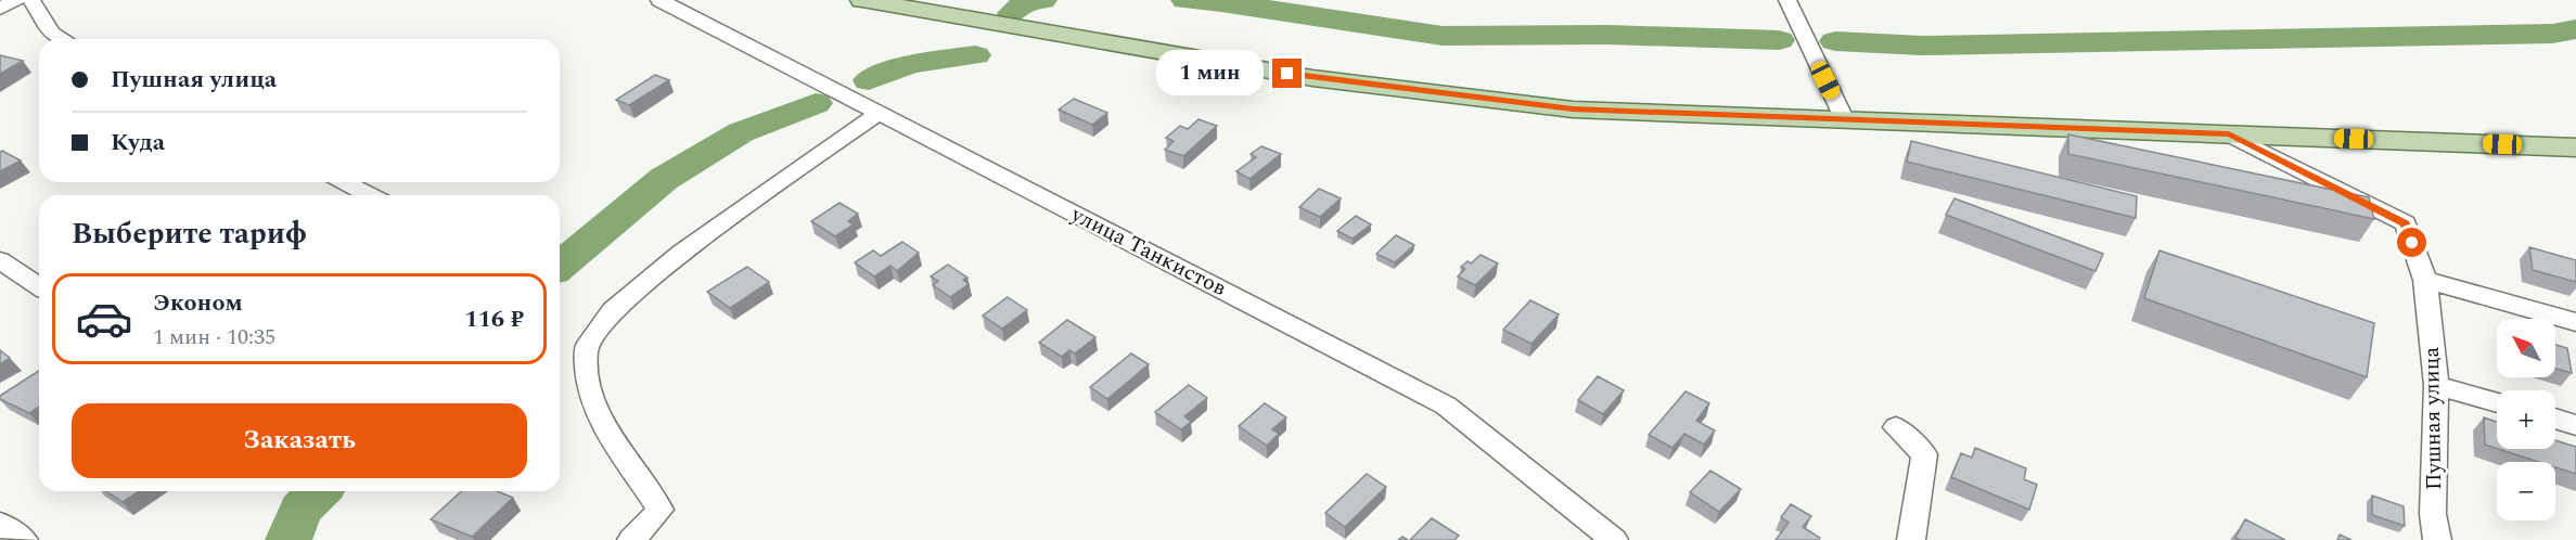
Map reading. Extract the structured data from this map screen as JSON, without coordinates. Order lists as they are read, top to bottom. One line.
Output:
{"streets":{"street":["улица Танкистов","Пушная улица"]},"north":"top left","page":{"banner":["Пушная улица","Куда"],"bubble":"1 мин","heading":"Выберите тариф","list":[{"name":"Эконом","note":"1 мин · 10:35","value":"116 ₽"}],"map_buttons":["+","−"],"buttons":"Заказать"}}
